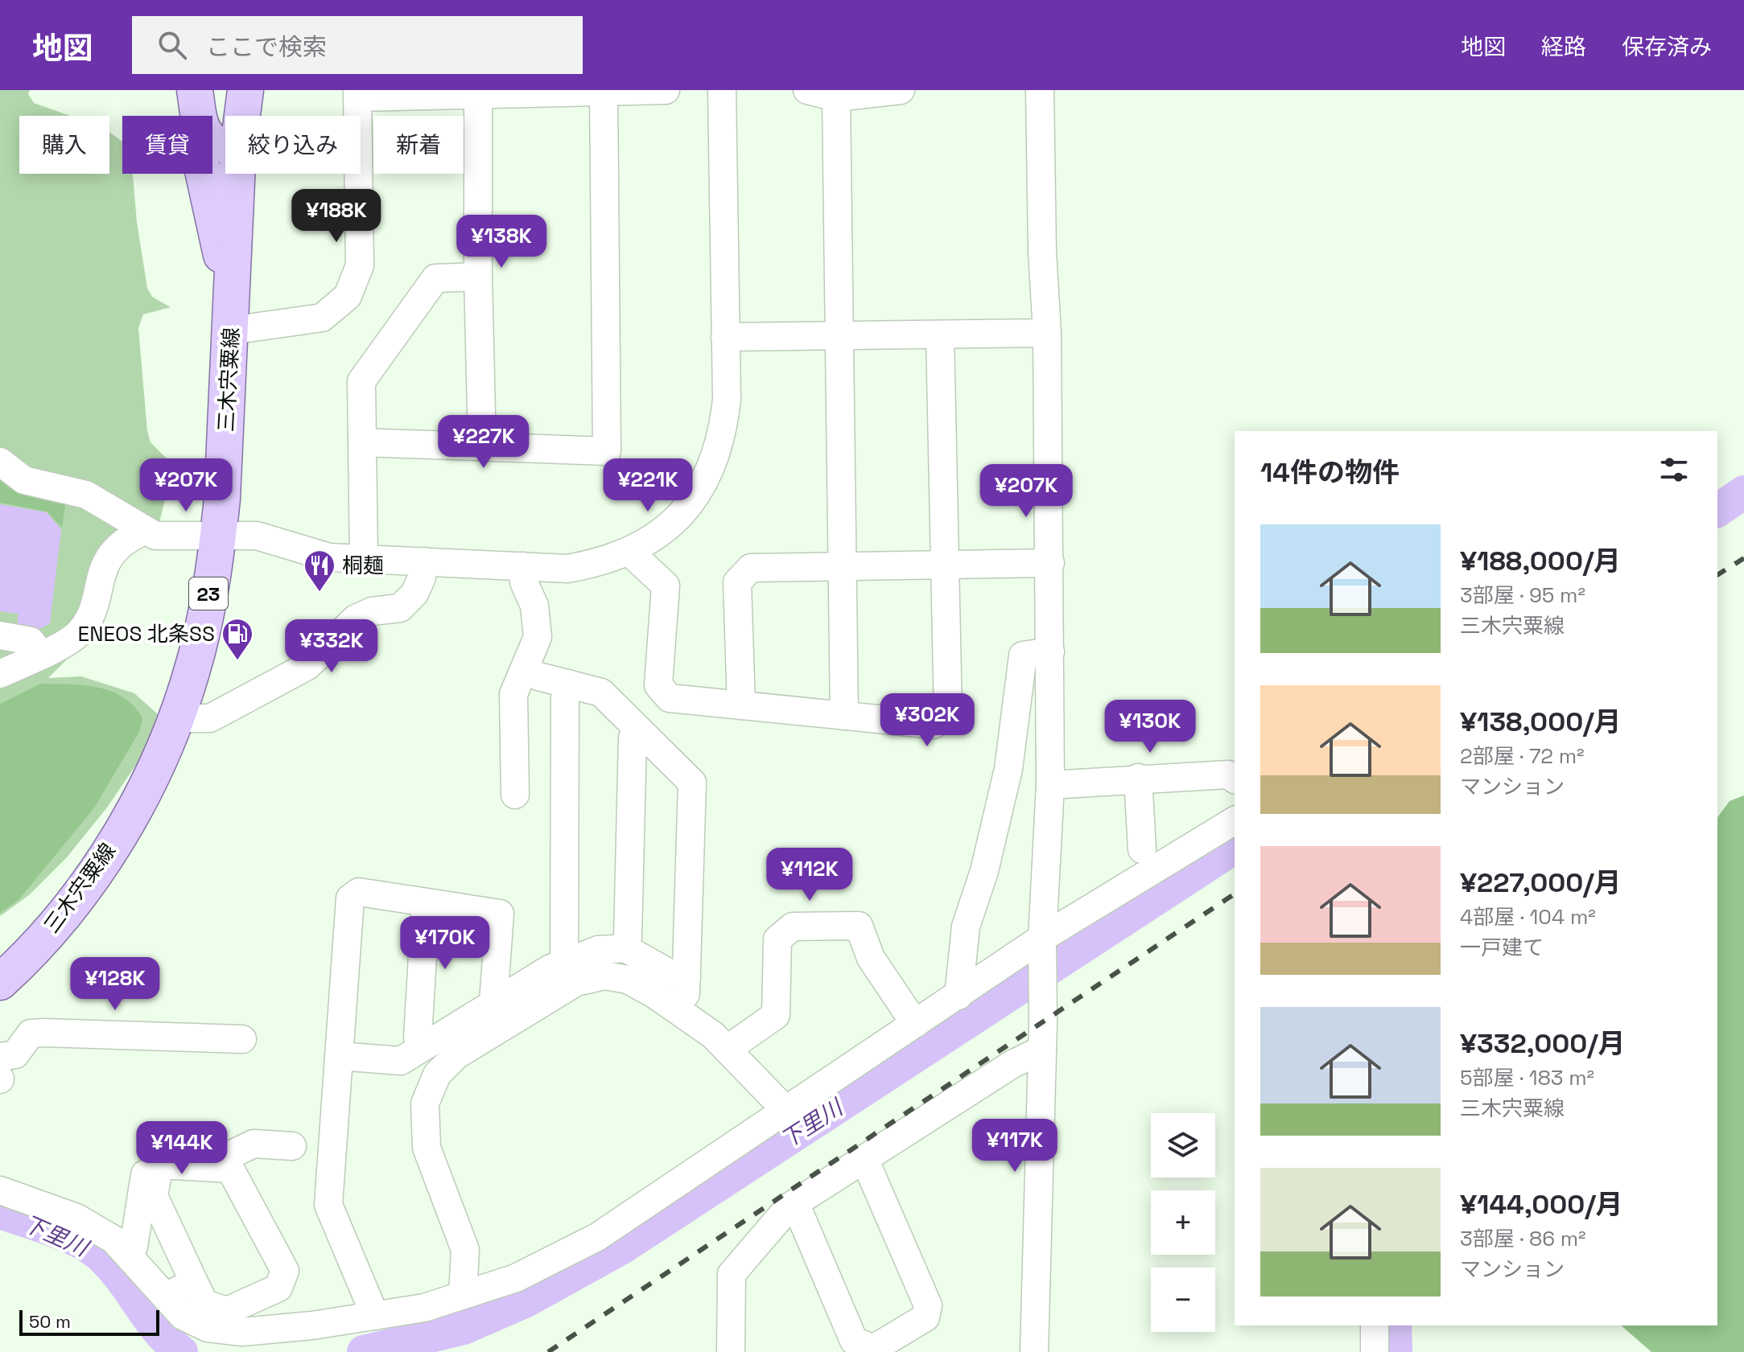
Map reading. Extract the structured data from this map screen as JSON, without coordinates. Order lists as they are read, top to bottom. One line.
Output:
{"streets":{"main road":["三木宍粟線","23"]},"crossings":[["三木宍粟線","23"]],"water":["下里川"],"places":{"restaurant":["桐麺"],"fuel station":["ENEOS 北条SS"]},"scale_bar":"50 m","page":{"header":"地図","search":"ここで検索","nav":["地図","経路","保存済み"],"chip":["購入","賃貸","絞り込み","新着"],"price":["¥188K","¥138K","¥227K","¥207K","¥221K","¥207K","¥332K","¥302K","¥130K","¥112K","¥170K","¥128K","¥117K","¥144K"],"heading":"14件の物件","list":[{"name":"¥188,000/月","note":"3部屋 · 95 m² · 三木宍粟線"},{"name":"¥138,000/月","note":"2部屋 · 72 m² · マンション"},{"name":"¥227,000/月","note":"4部屋 · 104 m² · 一戸建て"},{"name":"¥332,000/月","note":"5部屋 · 183 m² · 三木宍粟線"},{"name":"¥144,000/月","note":"3部屋 · 86 m² · マンション"}],"map_buttons":["+","−"],"scale":"50 m"}}
